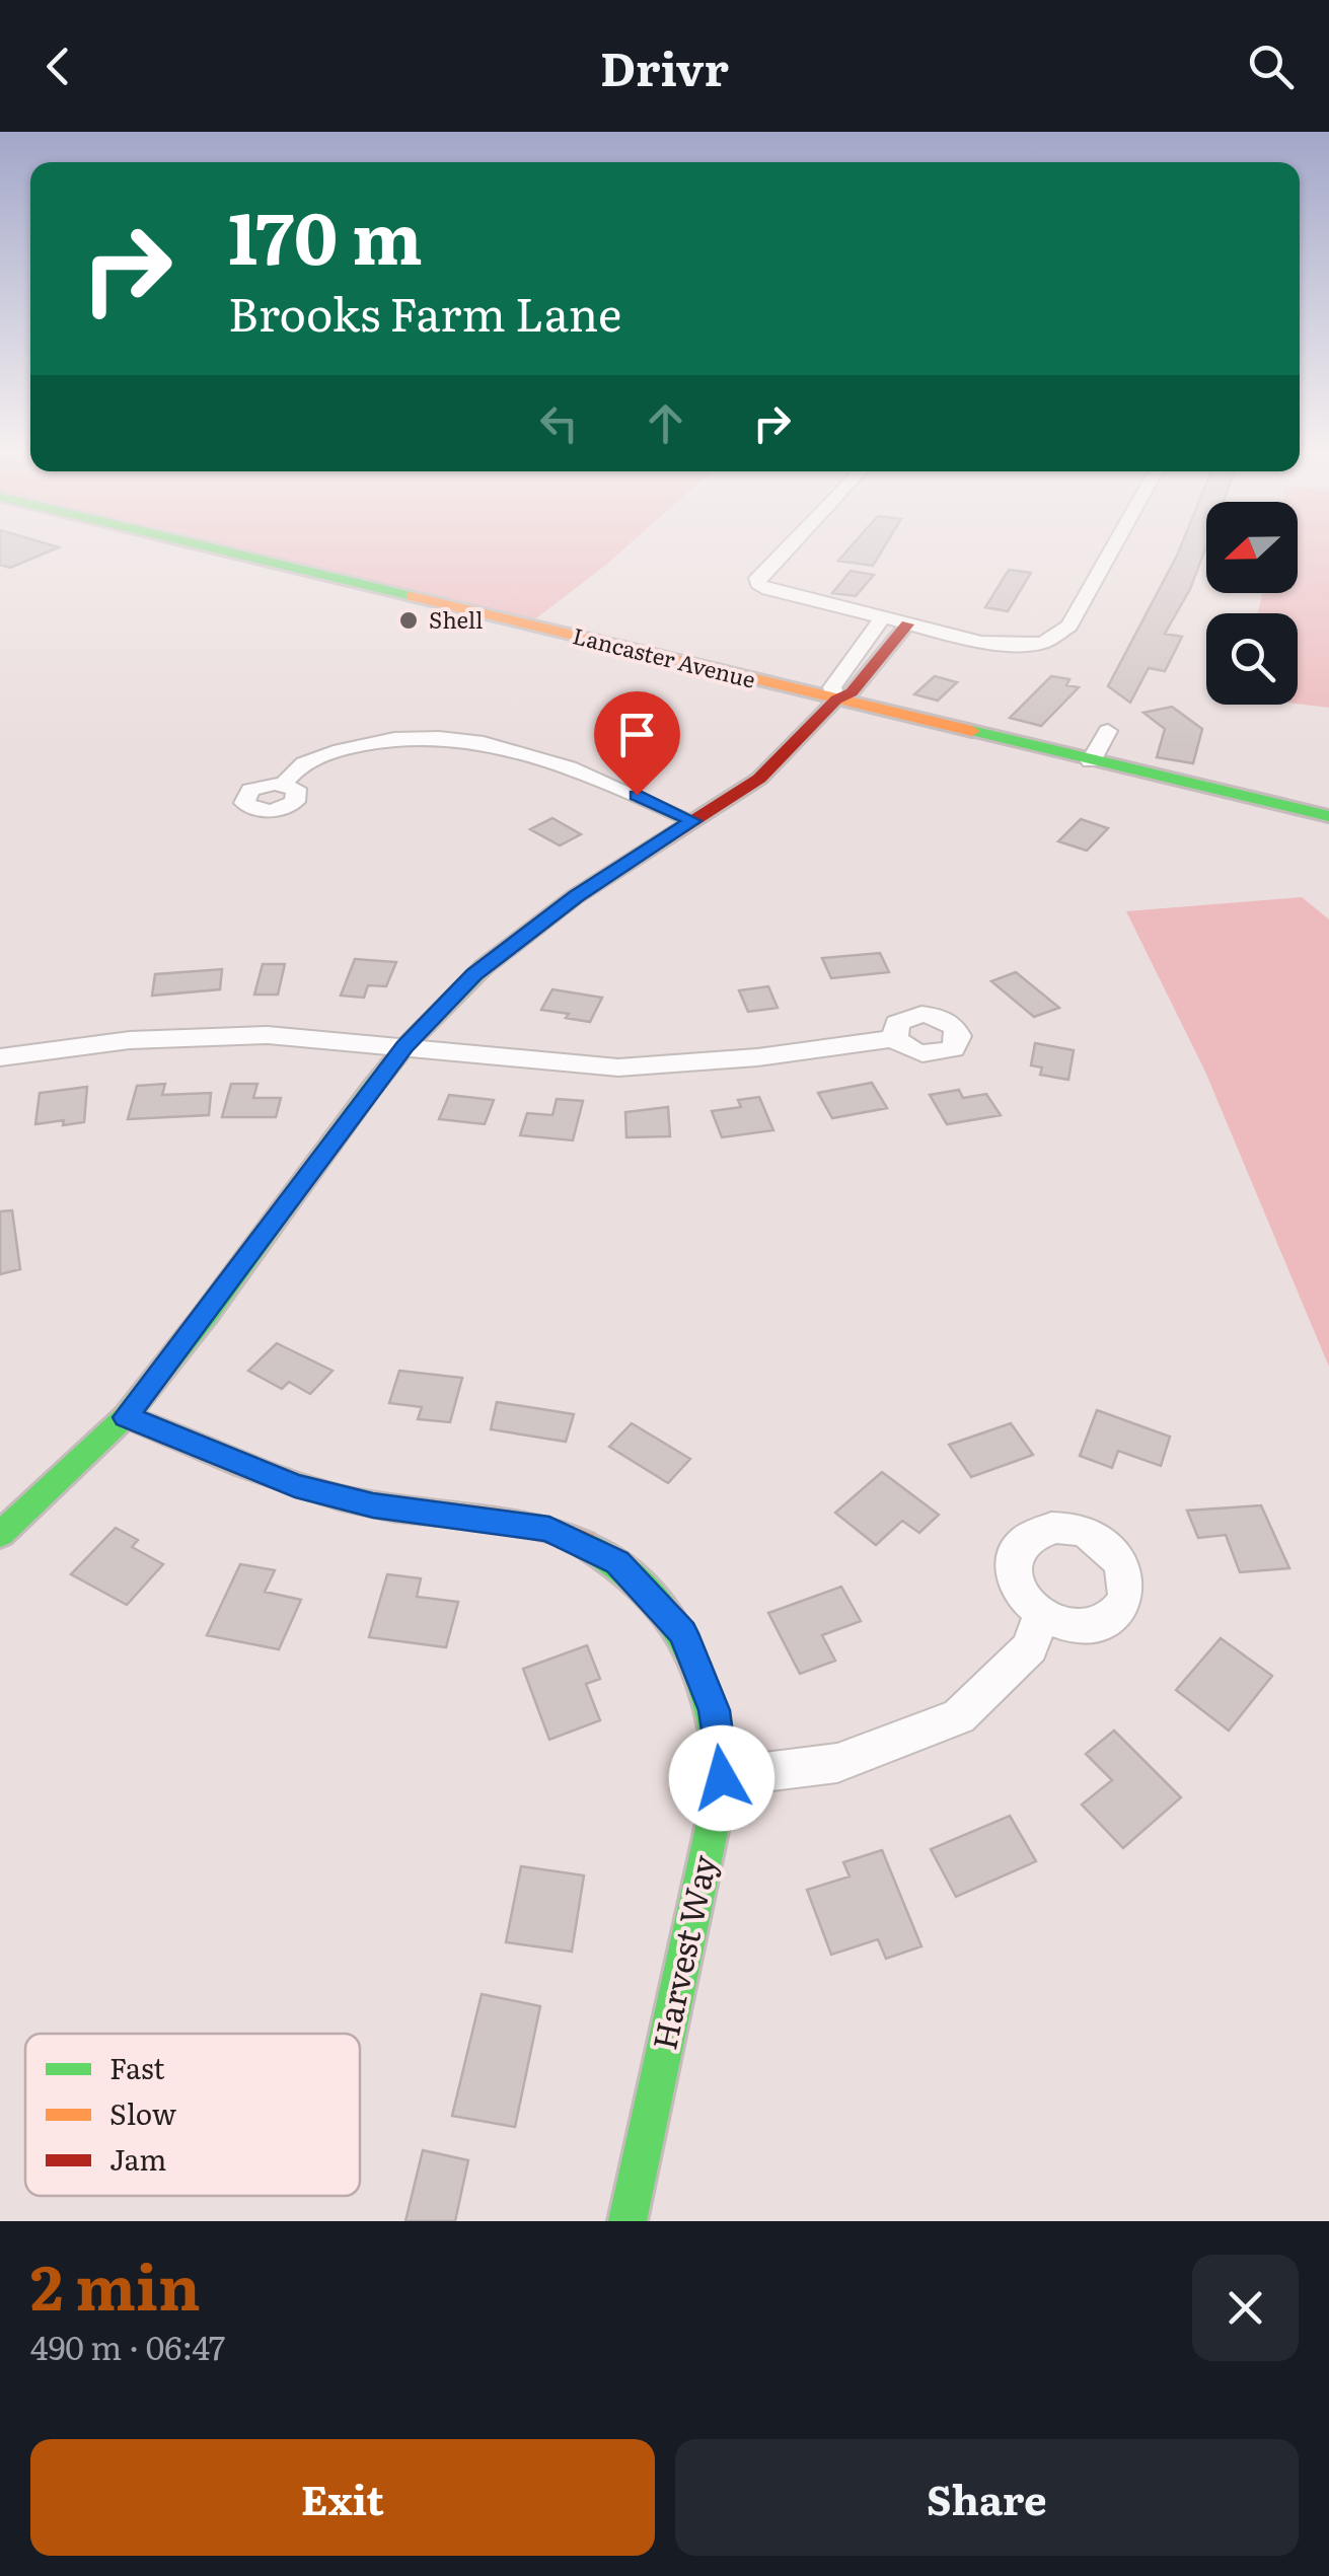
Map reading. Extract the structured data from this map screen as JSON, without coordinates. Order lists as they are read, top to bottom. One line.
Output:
{"streets":{"street":["Lancaster Avenue","Harvest Way"]},"places":["Shell"],"legend":["Fast","Slow","Jam"],"north":"left","page":{"header":"Drivr","turn":["170 m","Brooks Farm Lane"],"heading":["2 min","490 m · 06:47"],"buttons":["Exit","Share"]}}
